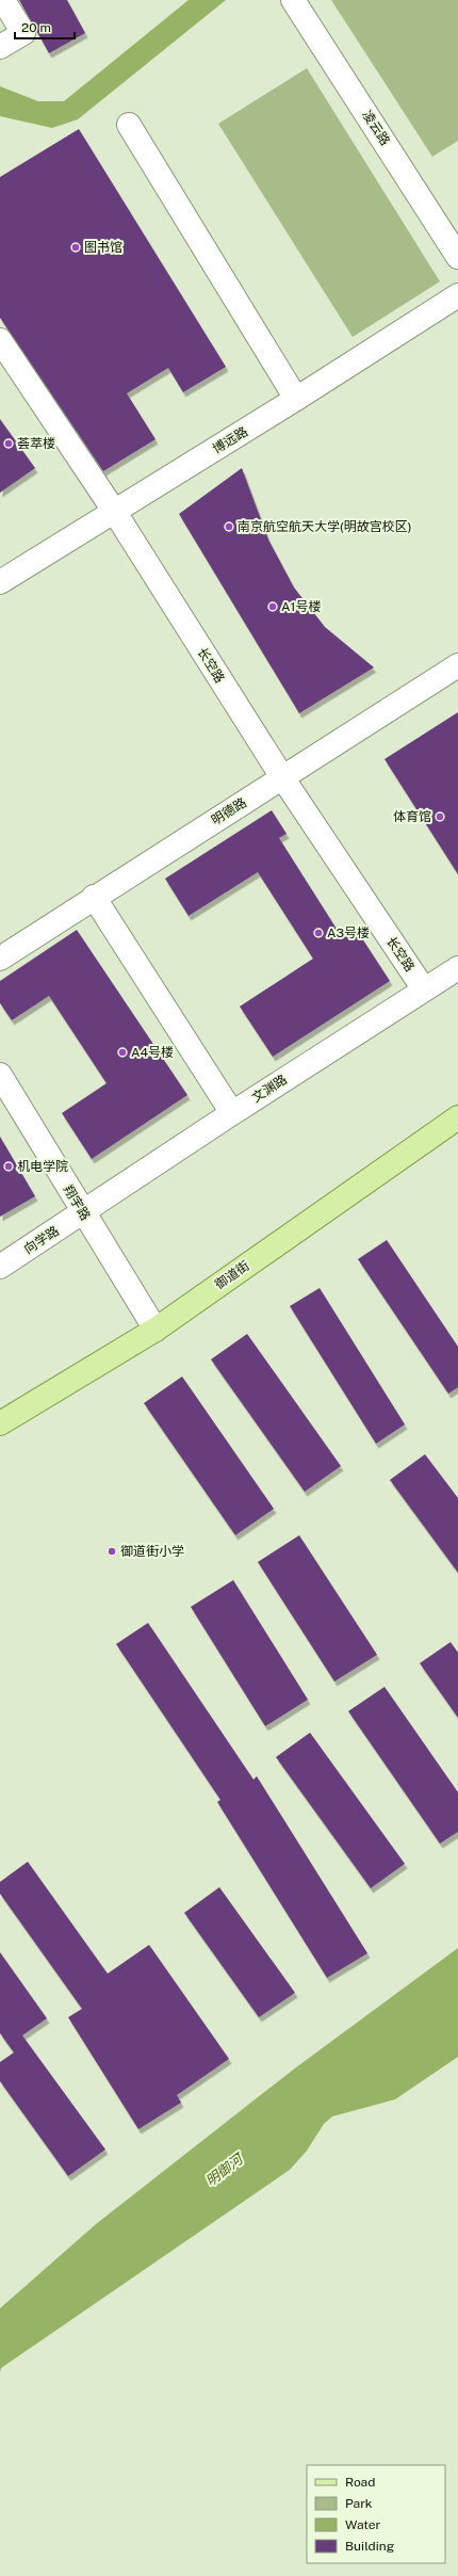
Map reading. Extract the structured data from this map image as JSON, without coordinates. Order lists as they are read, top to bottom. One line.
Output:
{"streets":{"main road":["御道街"],"lane":["凌云路","博远路","长空路","明德路","文渊路","翔宇路","向学路"]},"crossings":[["博远路","长空路"],["长空路","明德路"],["长空路","文渊路"],["文渊路","翔宇路"],["文渊路","向学路"],["翔宇路","向学路"],["翔宇路","御道街"]],"water":["明御河"],"places":["图书馆","荟萃楼","南京航空航天大学(明故宫校区)","A1号楼","体育馆","A3号楼","A4号楼","机电学院","御道街小学"],"legend":["Road","Park","Water","Building"],"scale_bar":"20 m"}
